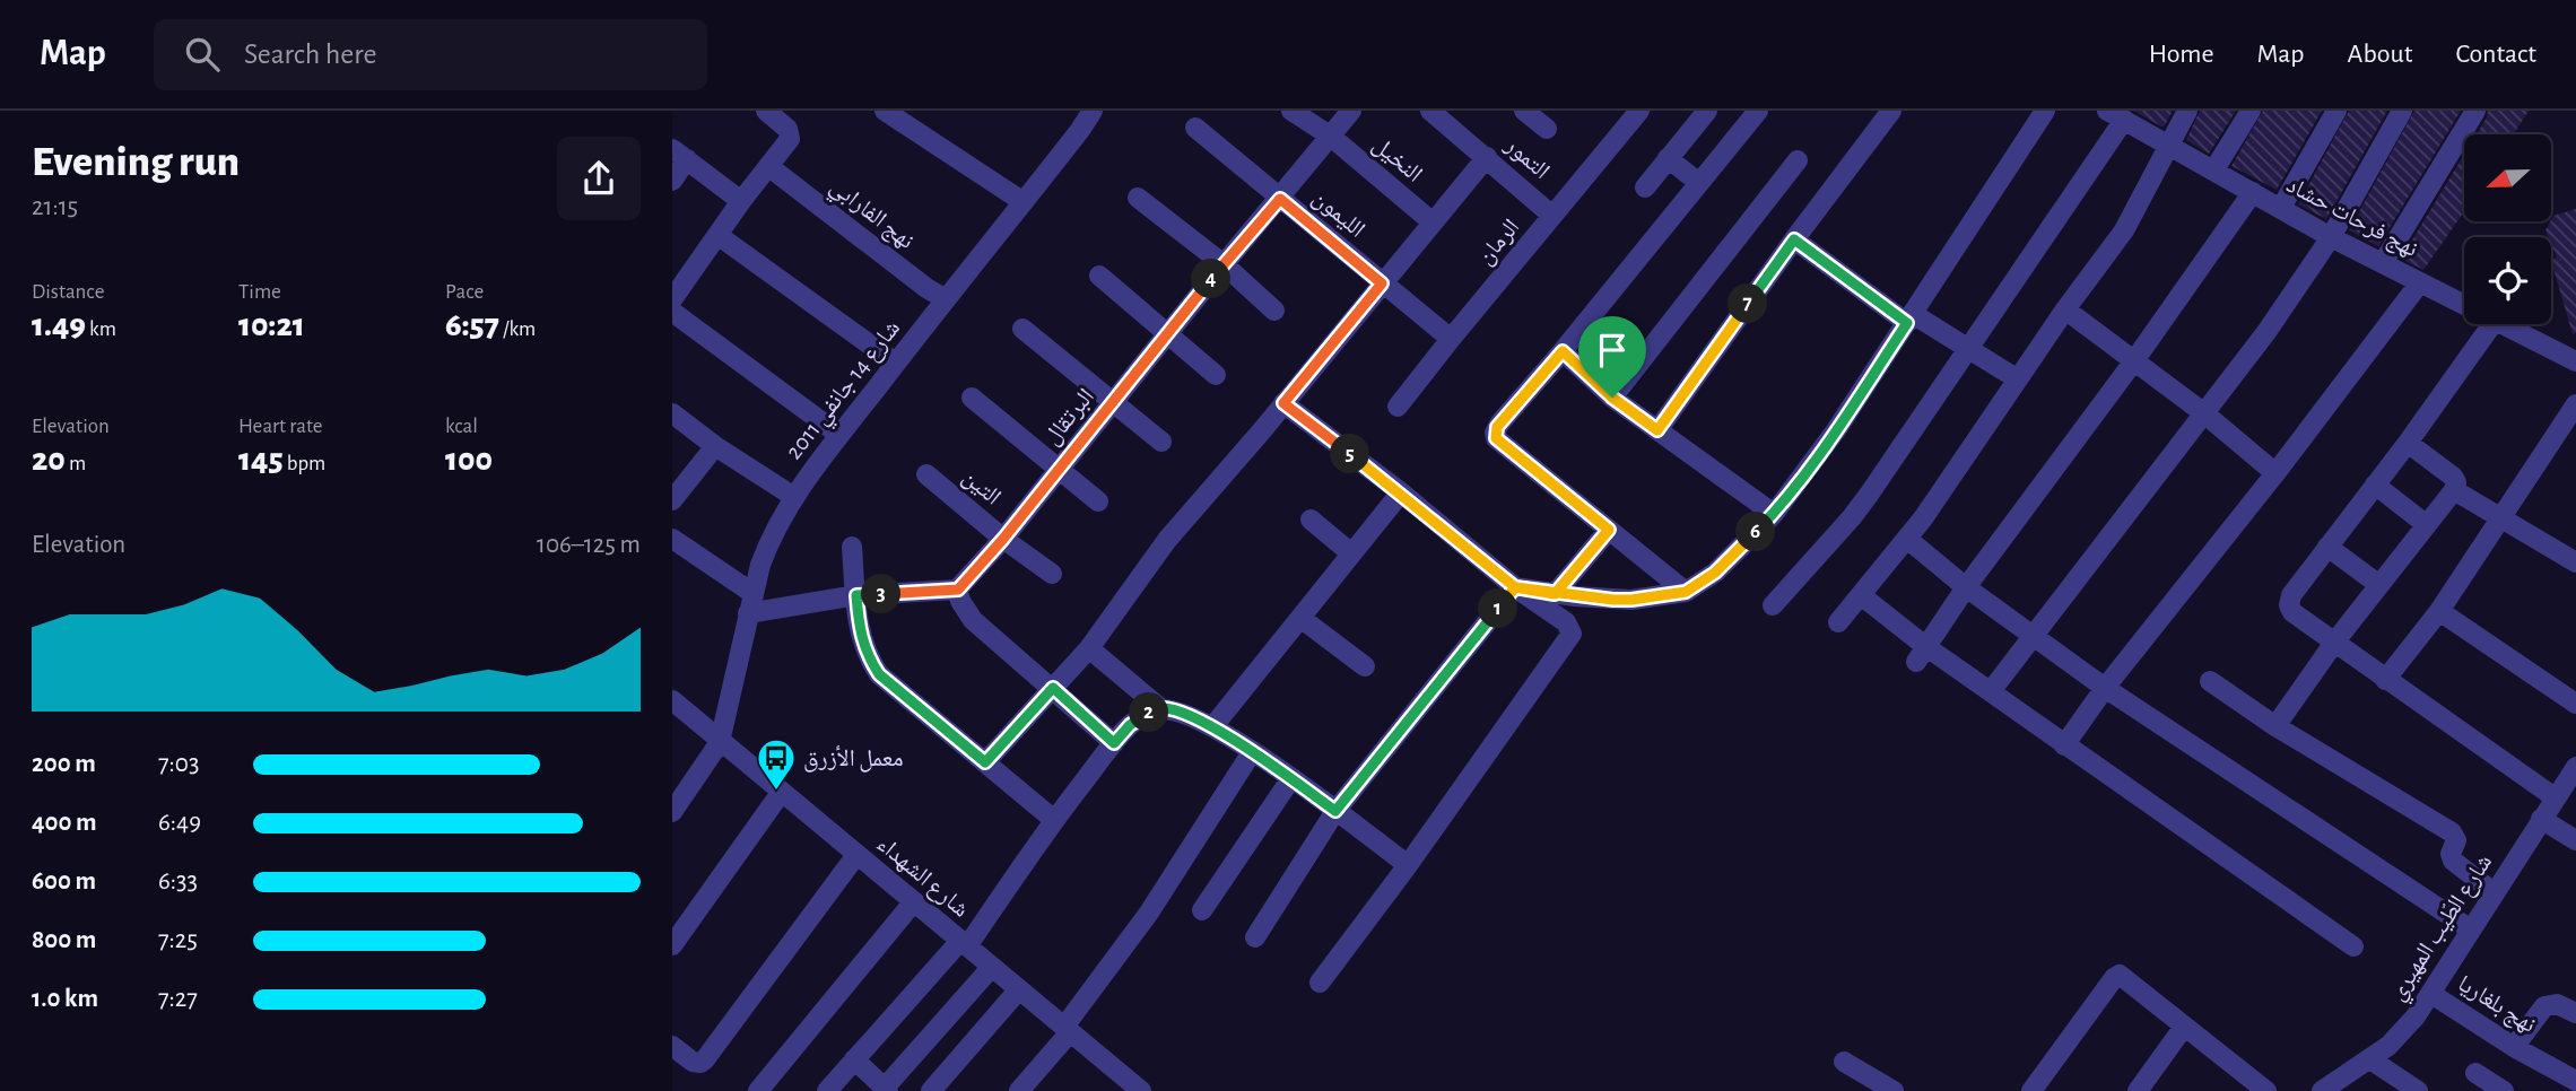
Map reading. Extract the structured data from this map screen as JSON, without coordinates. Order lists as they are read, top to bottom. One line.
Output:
{"streets":{"street":["التمور","النخيل","نهج الفارابي","الليمون","نهج فرحات حشاد","الرمان","شارع 14 جانفي 2011","البرتقال","التين","شارع الشهداء","شارع الطّيب المهيري","نهج بلغاريا"]},"crossings":[["التمور","الرمان"],["النخيل","البرتقال"],["نهج الفارابي","شارع 14 جانفي 2011"],["الليمون","الرمان"],["الليمون","البرتقال"],["شارع 14 جانفي 2011","شارع الشهداء"],["البرتقال","التين"],["شارع الطّيب المهيري","نهج بلغاريا"]],"places":{"bus stop":["معمل الأزرق"]},"north":"left","page":{"header":"Map","search":"Search here","nav":["Home","Map","About","Contact"],"heading":["Evening run","21:15"],"stats":[["Distance","1.49 km"],["Time","10:21"],["Pace","6:57 /km"],["Elevation","20 m"],["Heart rate","145 bpm"],["kcal","100"]],"pins":["4","7","5","6","3","1","2"],"chart":["Elevation","106–125 m"],"list":[{"name":"200 m","note":"7:03"},{"name":"400 m","note":"6:49"},{"name":"600 m","note":"6:33"},{"name":"800 m","note":"7:25"},{"name":"1.0 km","note":"7:27"}]}}
